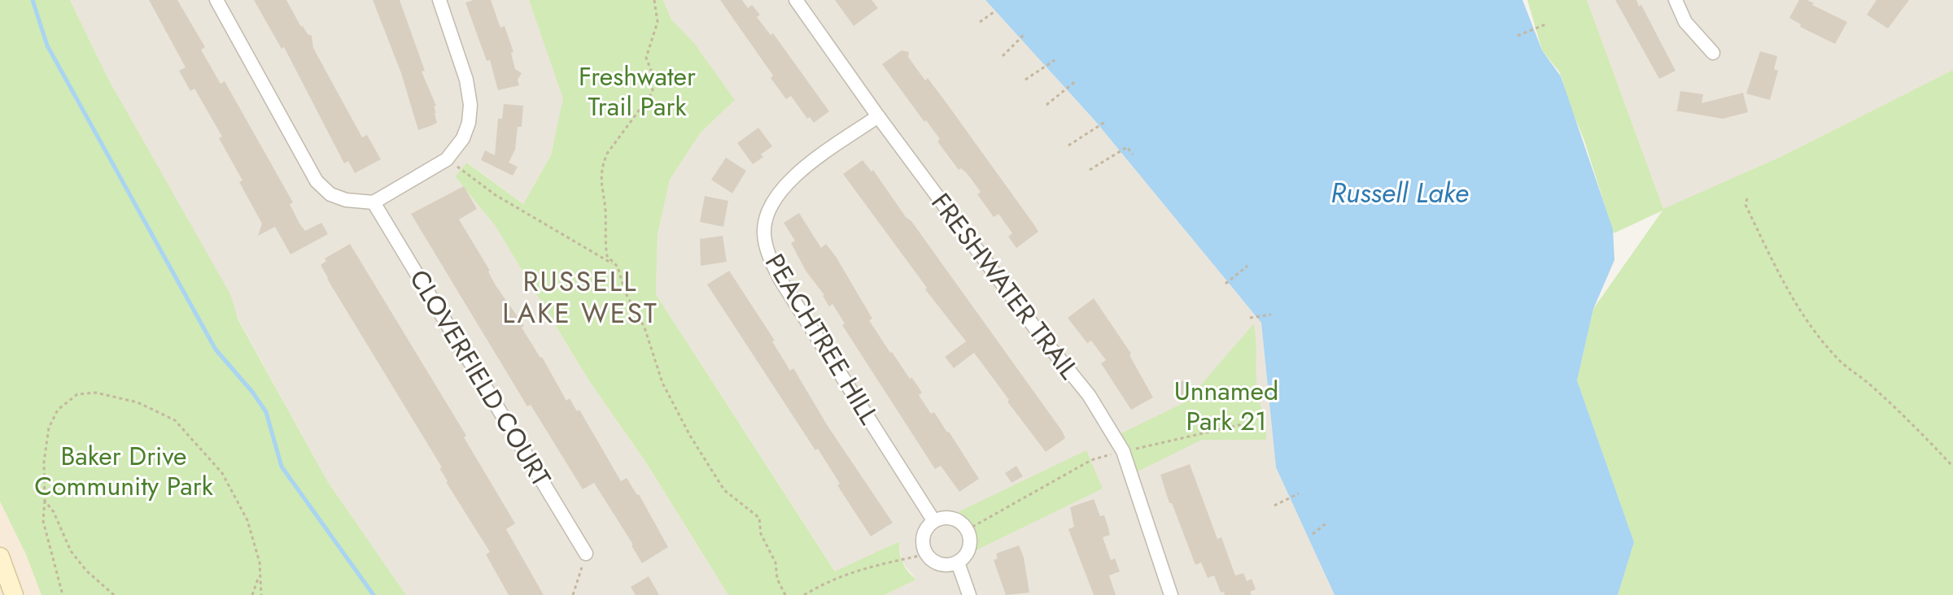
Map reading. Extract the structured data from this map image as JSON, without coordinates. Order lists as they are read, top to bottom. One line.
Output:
{"streets":{"street":["FRESHWATER TRAIL","PEACHTREE HILL","CLOVERFIELD COURT"]},"crossings":[["FRESHWATER TRAIL","PEACHTREE HILL"]],"districts":["RUSSELL LAKE WEST"],"water":["Russell Lake"],"parks":["Freshwater Trail Park","Unnamed Park 21","Baker Drive Community Park"]}
